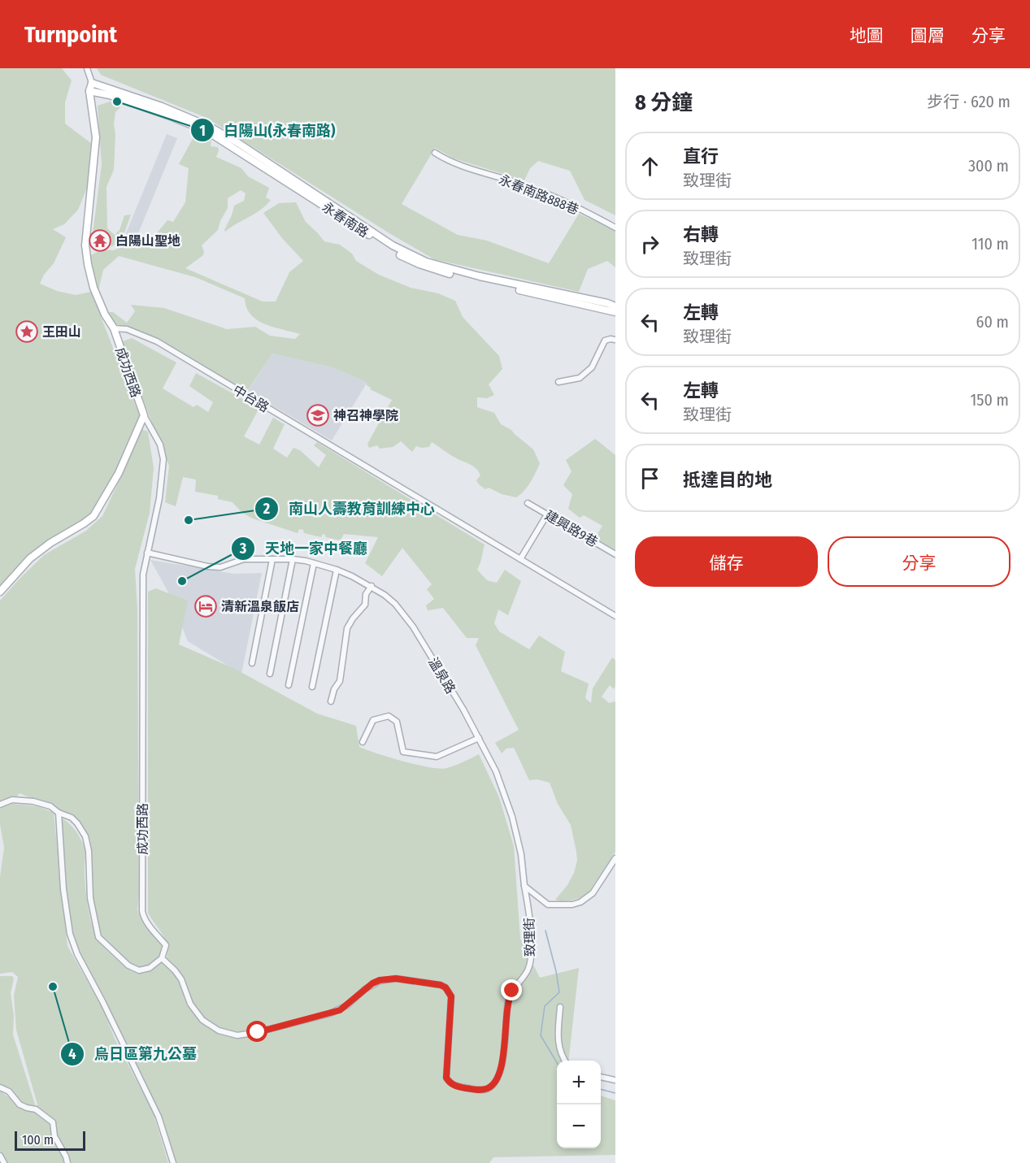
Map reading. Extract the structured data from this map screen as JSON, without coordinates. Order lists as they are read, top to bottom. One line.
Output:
{"streets":{"street":["永春南路888巷","永春南路","成功西路","中台路","建興路9巷","溫泉路","致理街"]},"crossings":[["成功西路","中台路"],["成功西路","溫泉路"],["成功西路","致理街"],["溫泉路","致理街"]],"places":{"other":["白陽山(永春南路)","南山人壽教育訓練中心","天地一家中餐廳","烏日區第九公墓"],"temple":["白陽山聖地"],"place":["王田山"],"school or university":["神召神學院"],"hotel":["清新溫泉飯店"]},"scale_bar":"100 m","page":{"header":"Turnpoint","nav":["地圖","圖層","分享"],"heading":["8 分鐘","步行 · 620 m"],"list":[["直行","致理街","300 m"],["右轉","致理街","110 m"],["左轉","致理街","60 m"],["左轉","致理街","150 m"],"抵達目的地"],"buttons":["儲存","分享"],"map_buttons":["+","−"],"scale":"100 m"}}
